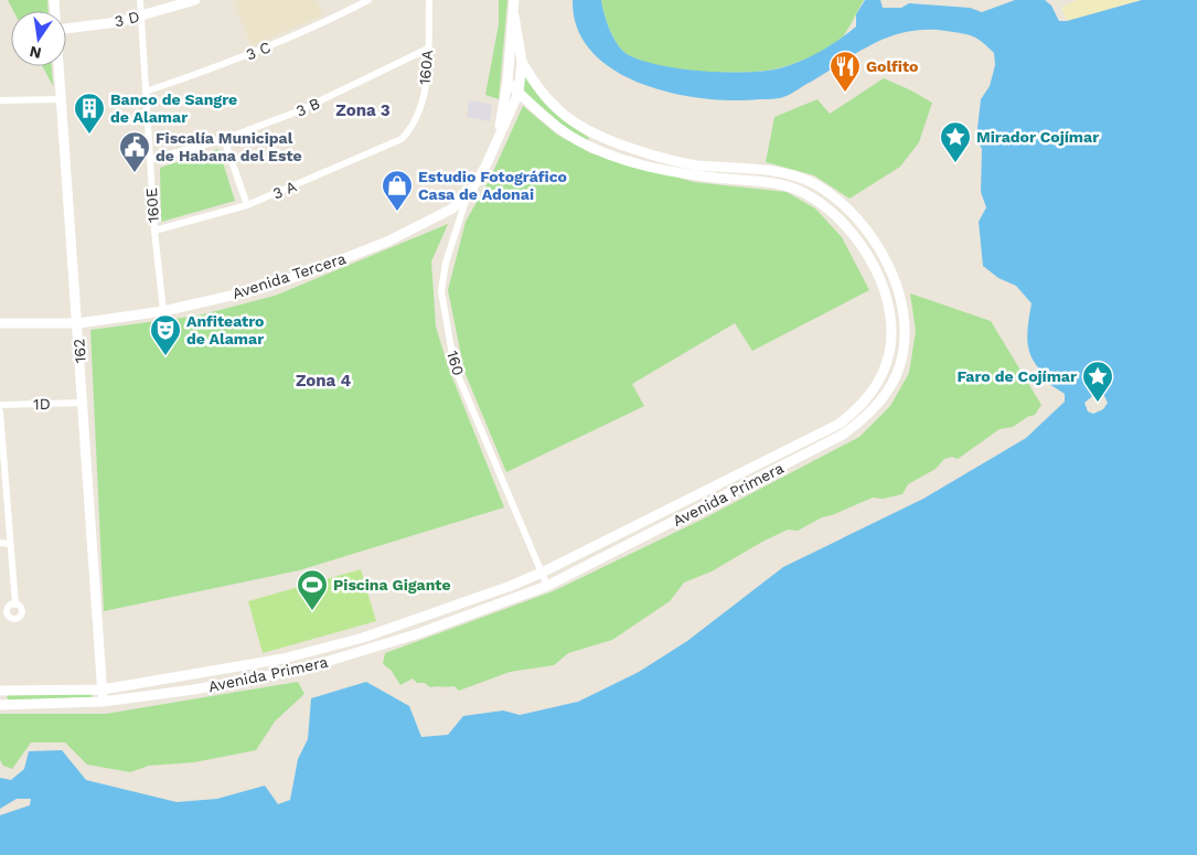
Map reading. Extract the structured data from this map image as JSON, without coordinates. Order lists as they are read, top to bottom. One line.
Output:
{"streets":{"street":["3 D","3 C","160A","3 B","3 A","160E","Avenida Tercera","162","160","1D","Avenida Primera"]},"crossings":[["3 D","160E"],["3 C","160E"],["160A","3 B"],["160A","3 A"],["3 B","160E"],["3 A","160E"],["160E","Avenida Tercera"],["Avenida Tercera","162"],["Avenida Tercera","160"],["162","1D"],["162","Avenida Primera"],["160","Avenida Primera"]],"districts":["Zona 3","Zona 4"],"places":{"restaurant":["Golfito"],"building":["Banco de Sangre de Alamar"],"place":["Mirador Cojímar","Faro de Cojímar"],"public building":["Fiscalía Municipal de Habana del Este"],"shop":["Estudio Fotográfico Casa de Adonai"],"theatre":["Anfiteatro de Alamar"],"sports":["Piscina Gigante"]},"north":"bottom"}
